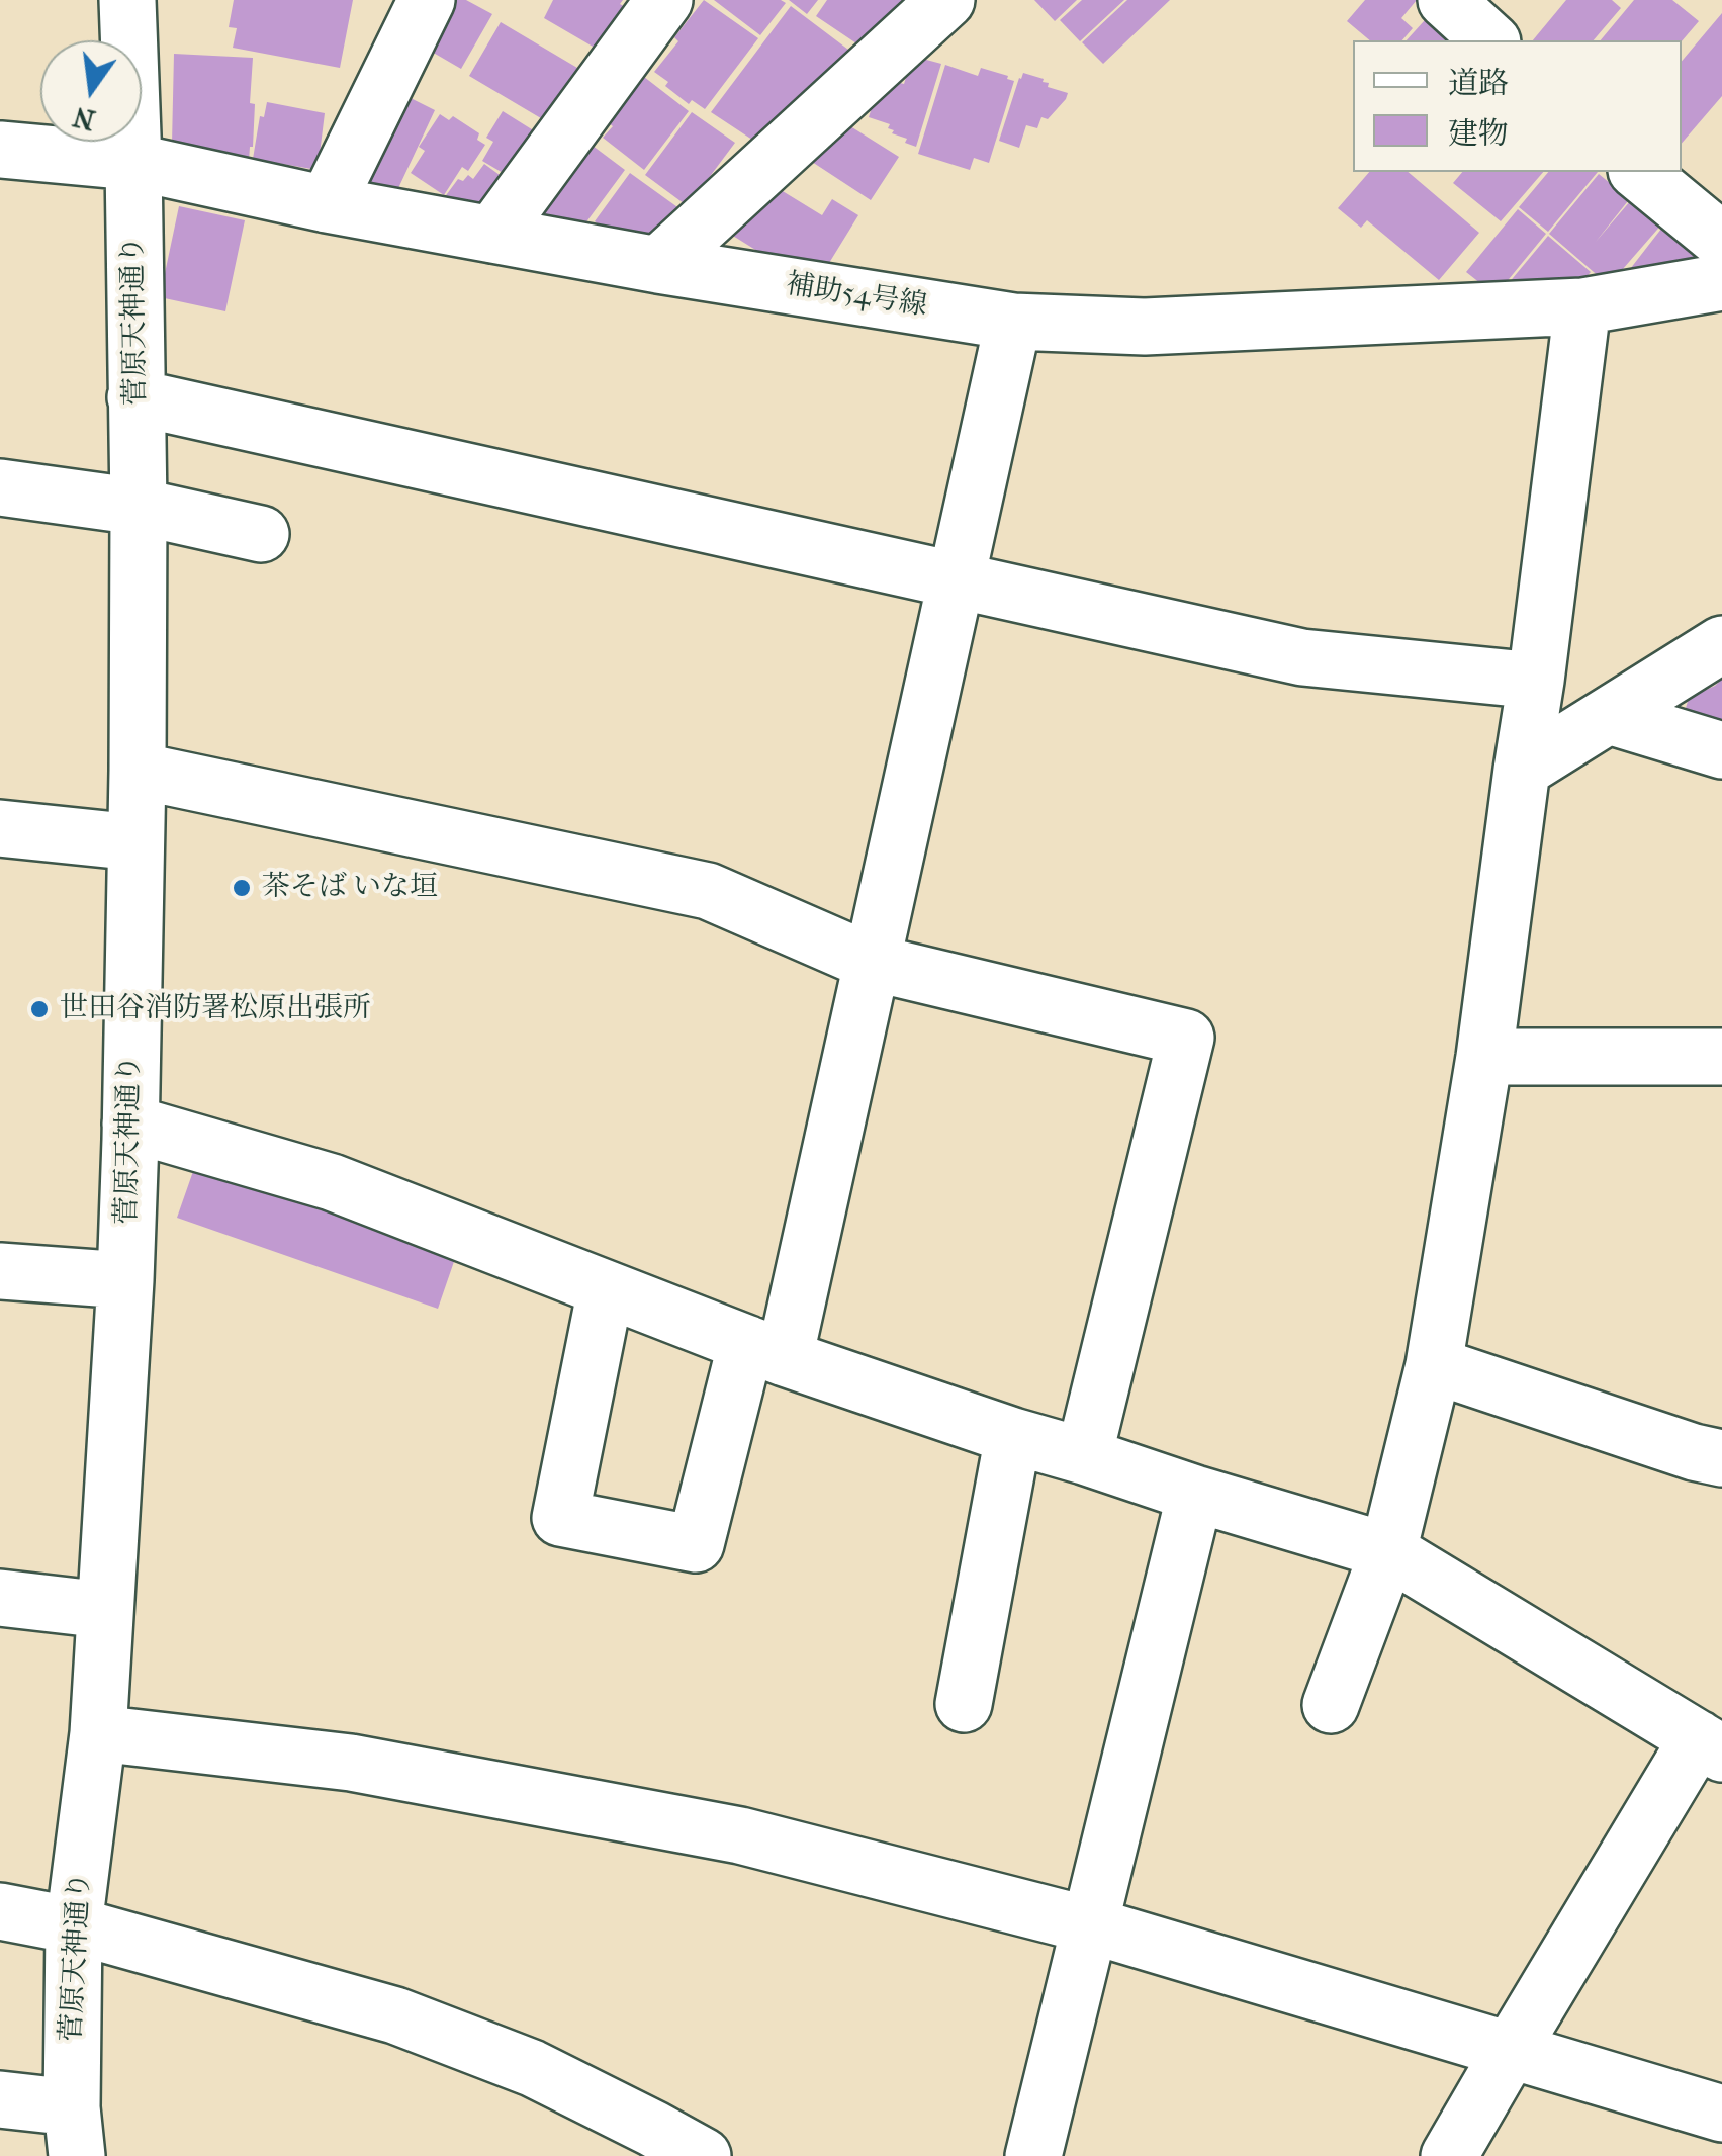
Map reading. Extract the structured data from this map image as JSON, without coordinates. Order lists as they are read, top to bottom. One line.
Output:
{"streets":{"street":["補助54号線","菅原天神通り"]},"crossings":[["補助54号線","菅原天神通り"]],"places":["茶そば いな垣","世田谷消防署松原出張所"],"legend":["道路","建物"],"north":"bottom"}
